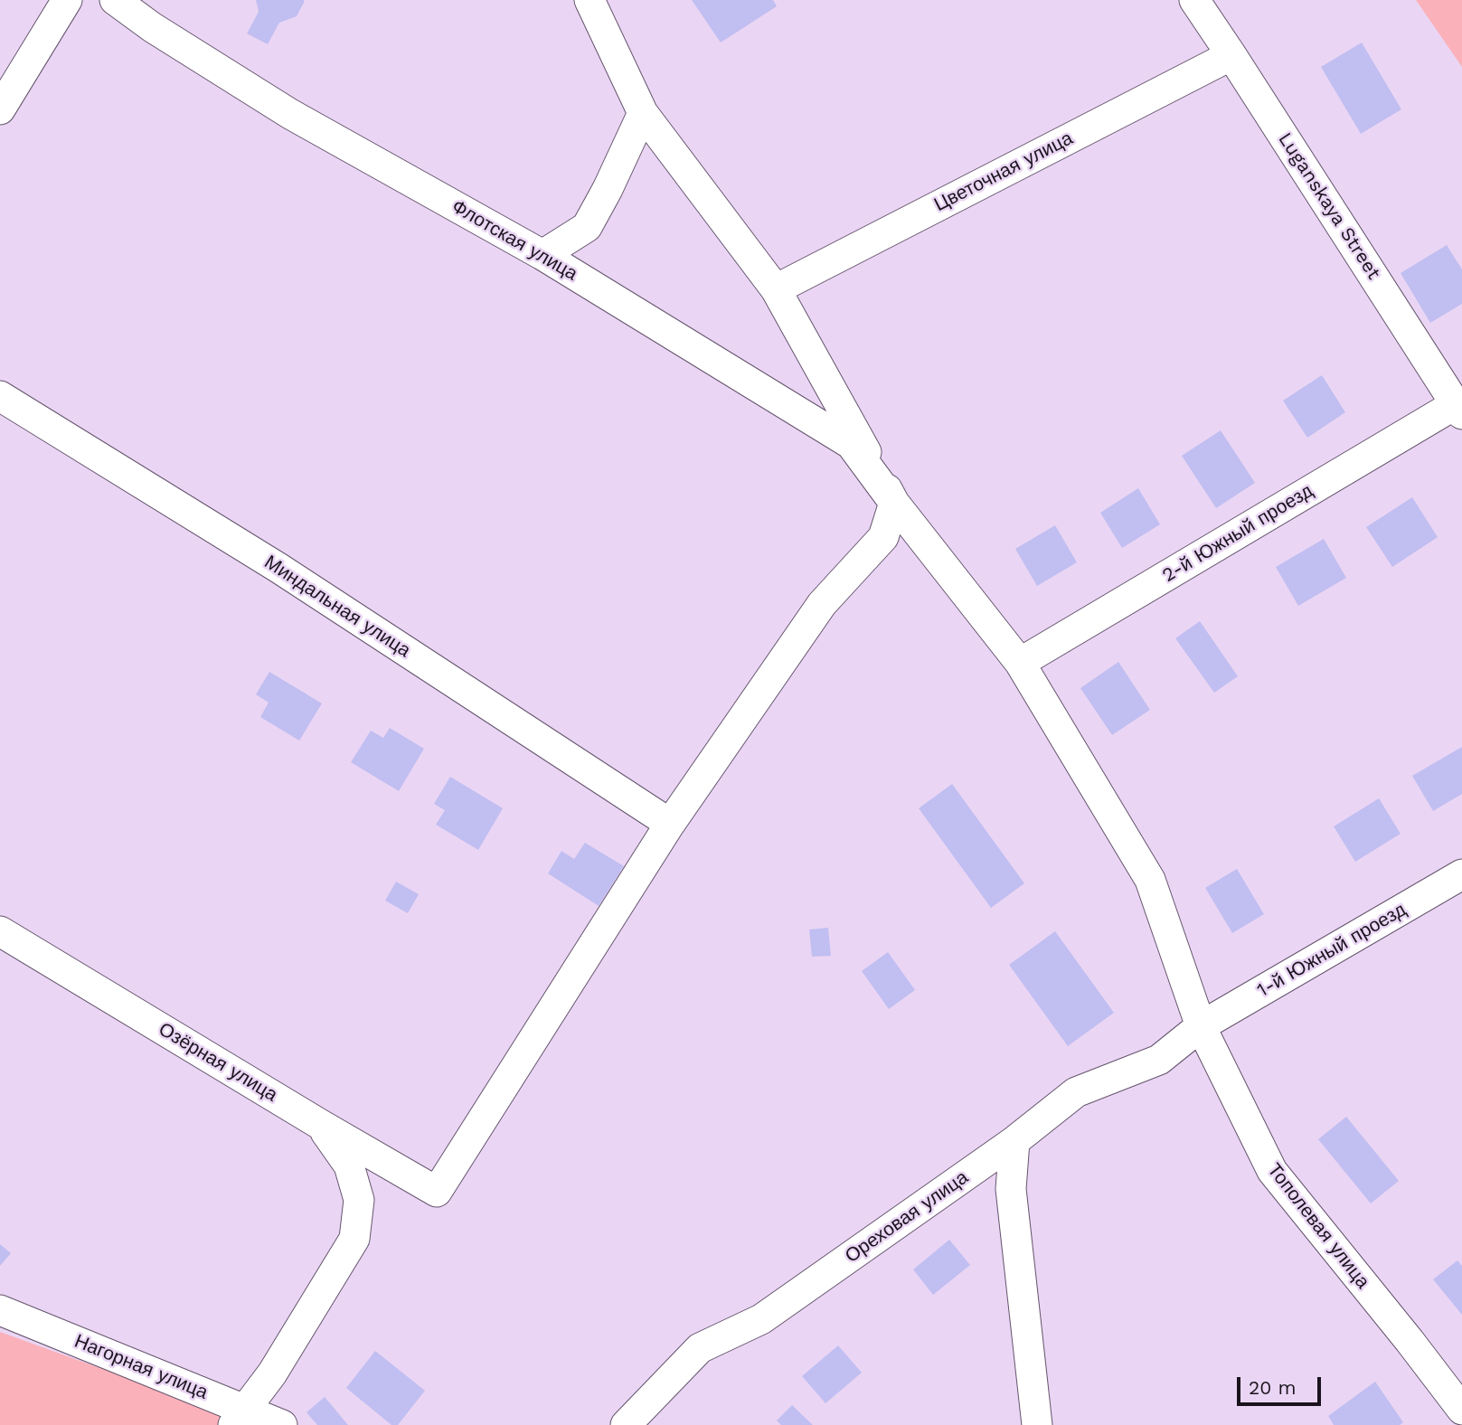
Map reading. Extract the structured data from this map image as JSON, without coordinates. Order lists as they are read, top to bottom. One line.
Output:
{"streets":{"street":["Цветочная улица","Luganskaya Street","Флотская улица","2-й Южный проезд","Миндальная улица","1-й Южный проезд","Озёрная улица","Ореховая улица","Тополевая улица","Нагорная улица"]},"crossings":[["Цветочная улица","Luganskaya Street"],["Luganskaya Street","2-й Южный проезд"],["Флотская улица","Тополевая улица"],["2-й Южный проезд","Тополевая улица"],["Миндальная улица","Озёрная улица"],["1-й Южный проезд","Ореховая улица"],["1-й Южный проезд","Тополевая улица"],["Ореховая улица","Тополевая улица"]],"scale_bar":"20 m"}
